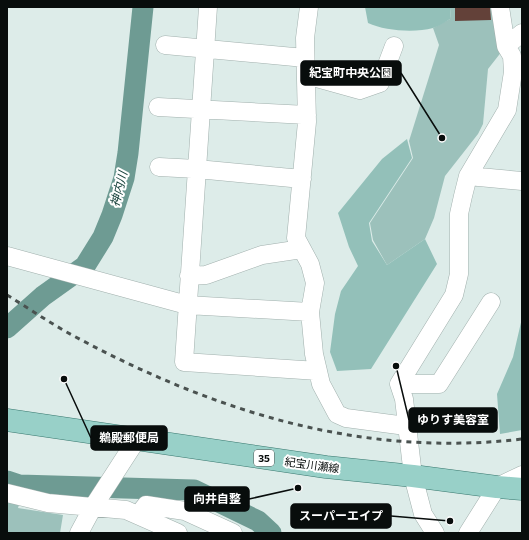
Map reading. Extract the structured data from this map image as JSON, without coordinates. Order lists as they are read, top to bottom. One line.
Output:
{"streets":{"main road":["35","紀宝川瀬線"]},"water":["神内川"],"places":["紀宝町中央公園","ゆりす美容室","鵜殿郵便局","向井自整","スーパーエイプ"]}
